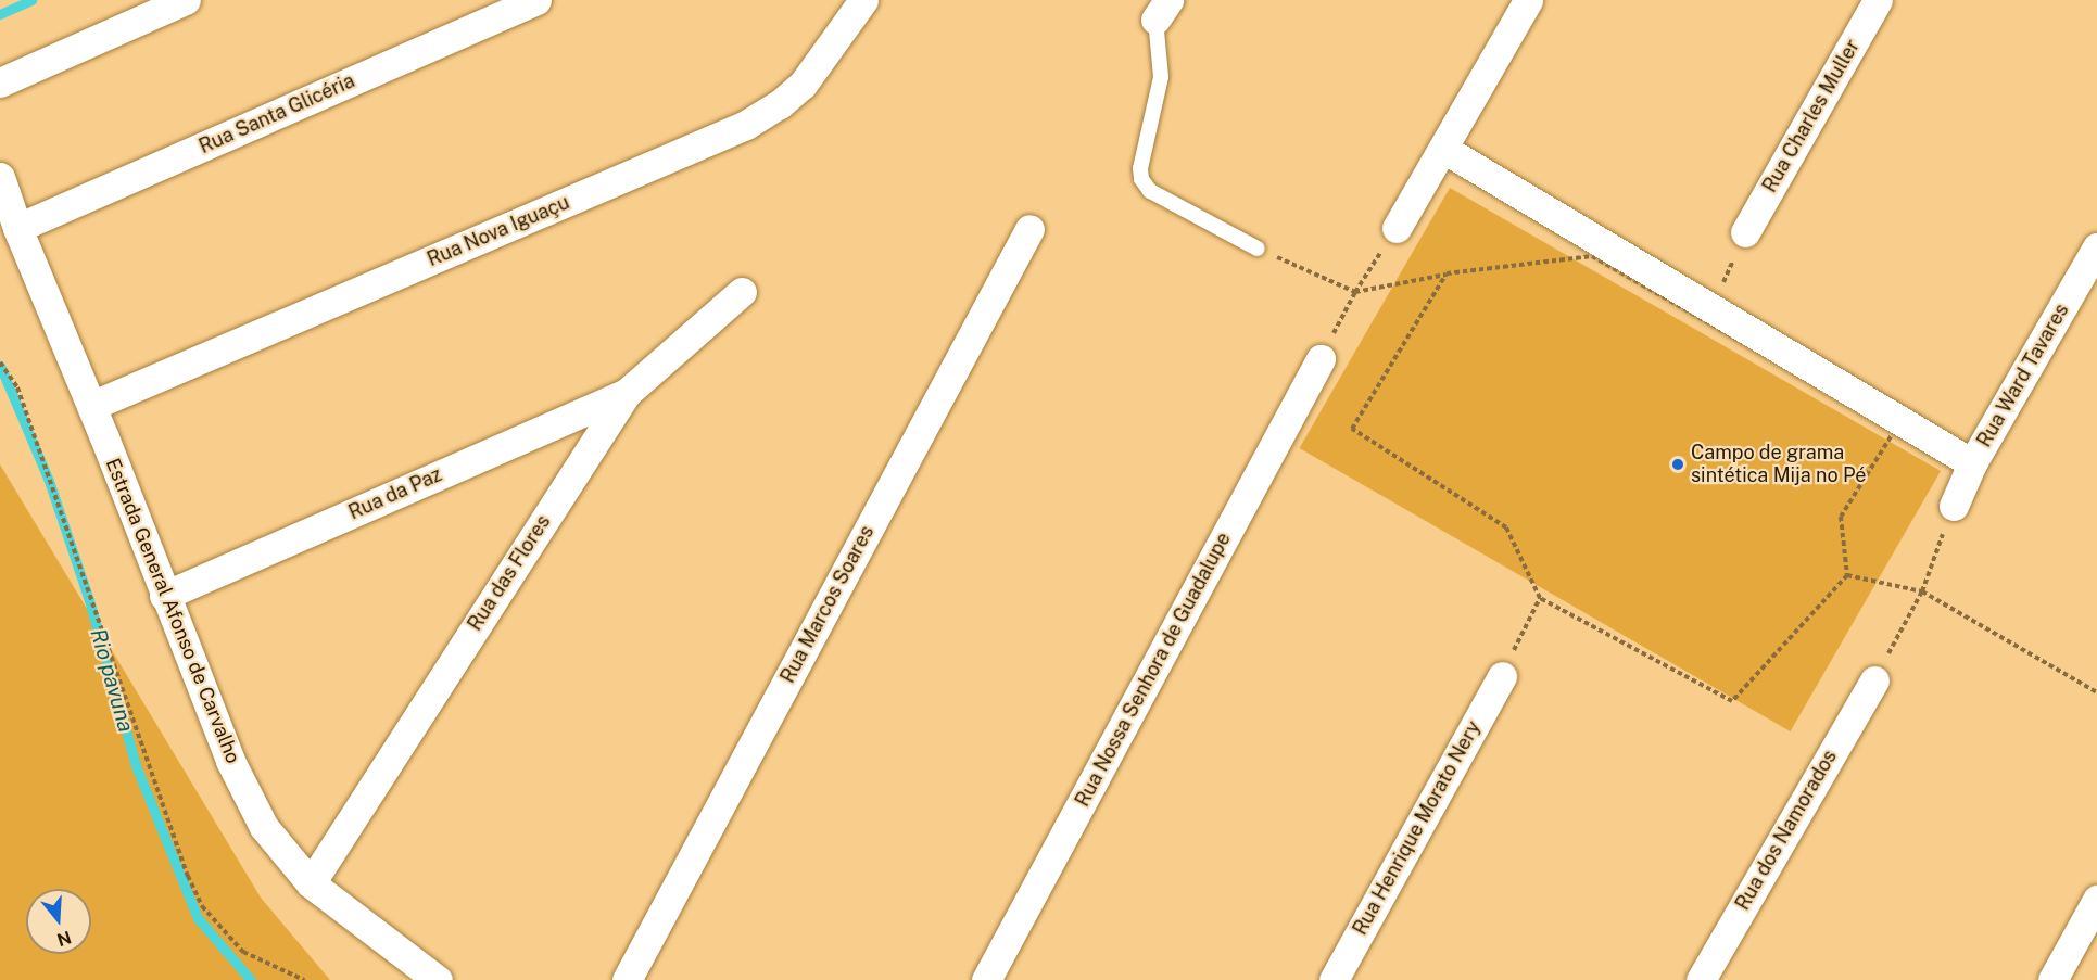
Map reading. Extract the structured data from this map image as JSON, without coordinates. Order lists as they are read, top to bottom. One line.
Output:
{"streets":{"street":["Rua Santa Glicéria","Rua Charles Muller","Rua Nova Iguaçu","Rua Ward Tavares","Rua da Paz","Rua das Flores","Rua Marcos Soares","Estrada General Afonso de Carvalho","Rua Nossa Senhora de Guadalupe","Rua Henrique Morato Nery","Rua dos Namorados"]},"crossings":[["Rua Santa Glicéria","Estrada General Afonso de Carvalho"],["Rua Nova Iguaçu","Estrada General Afonso de Carvalho"],["Rua da Paz","Rua das Flores"],["Rua da Paz","Estrada General Afonso de Carvalho"],["Rua das Flores","Estrada General Afonso de Carvalho"]],"water":["Rio pavuna"],"places":["Campo de grama sintética Mija no Pé"],"north":"bottom"}
